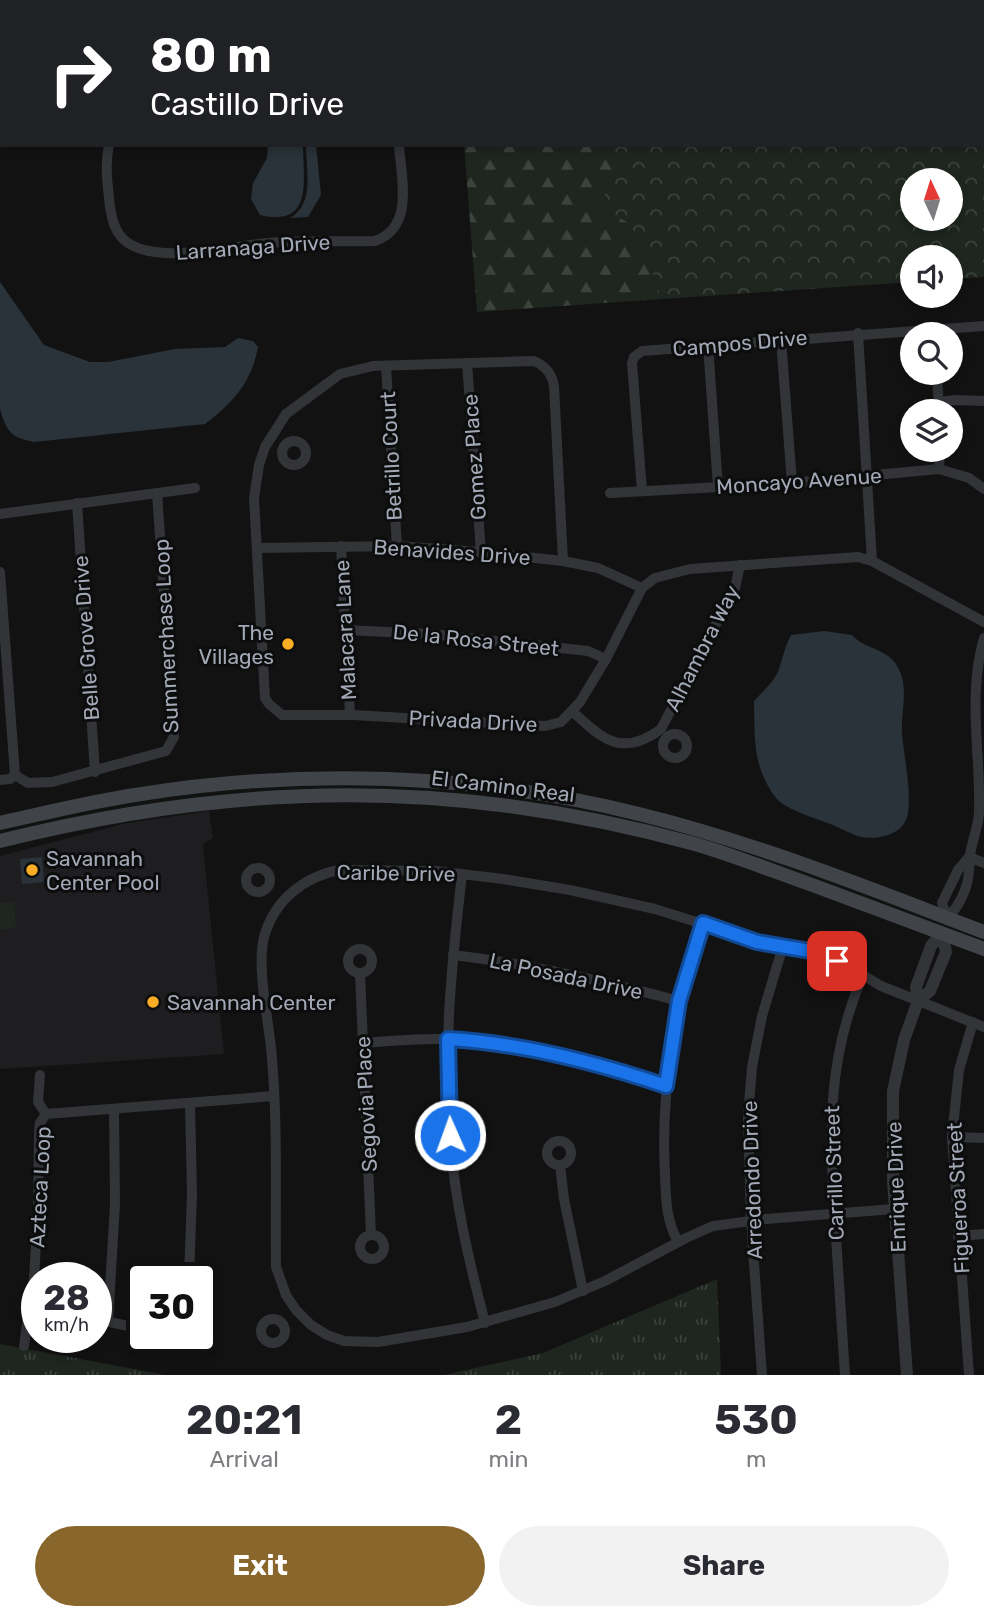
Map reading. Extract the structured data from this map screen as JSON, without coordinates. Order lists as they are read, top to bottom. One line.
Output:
{"streets":{"main road":["El Camino Real"],"street":["Larranaga Drive","Campos Drive","Betrillo Court","Gomez Place","Moncayo Avenue","Benavides Drive","Malacara Lane","Summerchase Loop","Belle Grove Drive","De la Rosa Street","Alhambra Way","Privada Drive","Caribe Drive","La Posada Drive","Segovia Place","Carrillo Street","Arredondo Drive","Azteca Loop","Enrique Drive","Figueroa Street"]},"crossings":[["Campos Drive","Moncayo Avenue"],["Betrillo Court","Benavides Drive"],["Betrillo Court","Privada Drive"],["Gomez Place","Benavides Drive"],["Gomez Place","Privada Drive"],["Benavides Drive","Malacara Lane"],["Benavides Drive","Privada Drive"],["Malacara Lane","De la Rosa Street"],["Malacara Lane","Privada Drive"],["Summerchase Loop","Belle Grove Drive"],["Alhambra Way","Privada Drive"],["El Camino Real","Enrique Drive"],["Caribe Drive","Carrillo Street"],["Caribe Drive","Arredondo Drive"],["Caribe Drive","Azteca Loop"],["Caribe Drive","Enrique Drive"],["Caribe Drive","Figueroa Street"]],"places":["The Villages","Savannah Center Pool","Savannah Center"],"north":"top","page":{"turn":["80 m","Castillo Drive"],"speed":"28 km/h","limit":"30","eta":["20:21","Arrival","2","min","530","m"],"buttons":["Exit","Share"]}}
